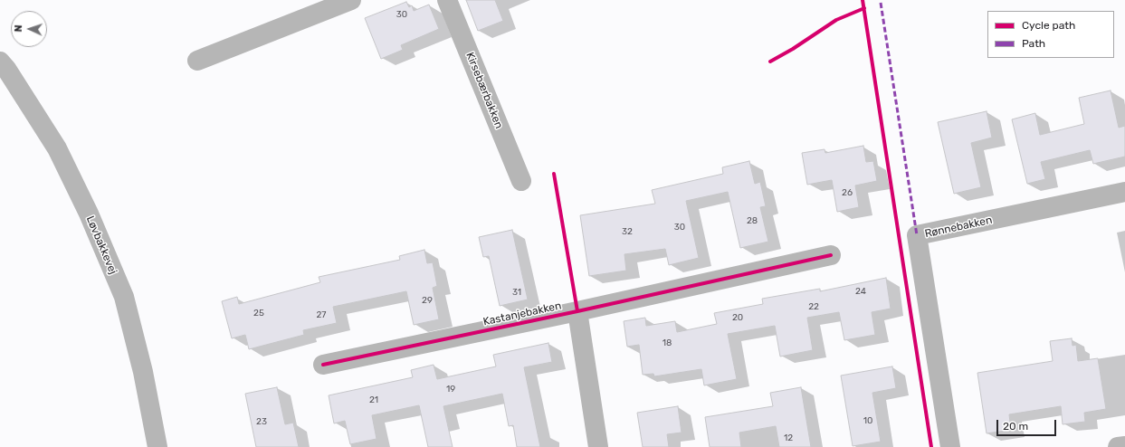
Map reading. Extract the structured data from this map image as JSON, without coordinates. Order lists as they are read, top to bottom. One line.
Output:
{"streets":{"street":["Kirsebærbakken","Rønnebakken","Løvbakkevej","Kastanjebakken"]},"house_numbers":["30","26","28","30","32","24","31","29","22","25","27","20","18","19","21","10","23","12"],"legend":["Cycle path","Path"],"scale_bar":"20 m","north":"left"}
